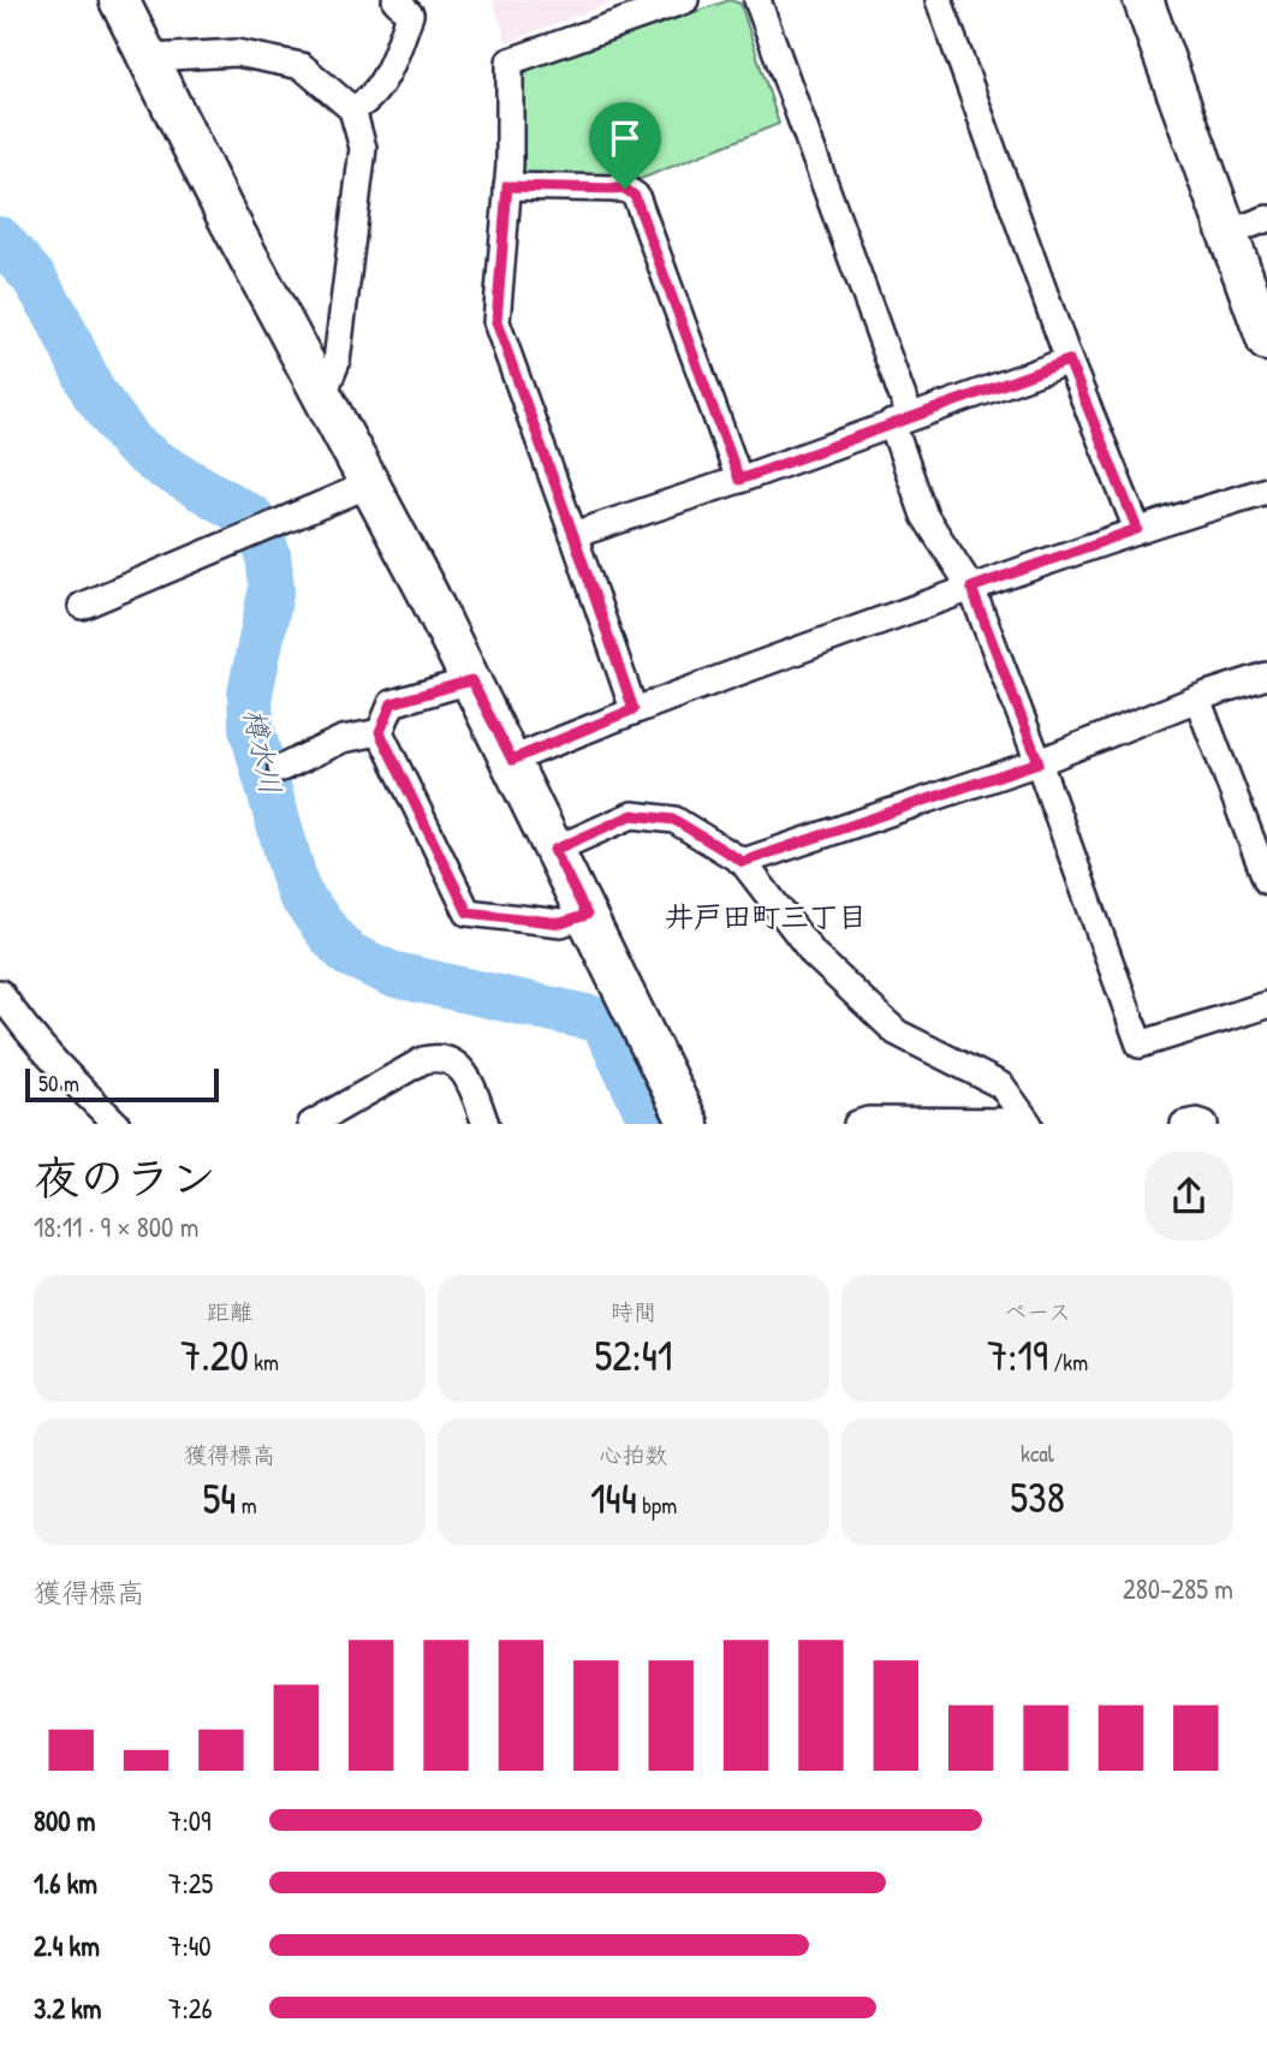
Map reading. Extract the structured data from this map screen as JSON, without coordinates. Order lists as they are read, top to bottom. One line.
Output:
{"districts":["井戸田町三丁目"],"water":["樽水川"],"scale_bar":"50 m","page":{"scale":"50 m","heading":["夜のラン","18:11 · 9 × 800 m"],"stats":[["距離","7.20 km"],["時間","52:41"],["ペース","7:19 /km"],["獲得標高","54 m"],["心拍数","144 bpm"],["kcal","538"]],"chart":["獲得標高","280–285 m"],"list":[{"name":"800 m","note":"7:09"},{"name":"1.6 km","note":"7:25"},{"name":"2.4 km","note":"7:40"},{"name":"3.2 km","note":"7:26"}]}}
